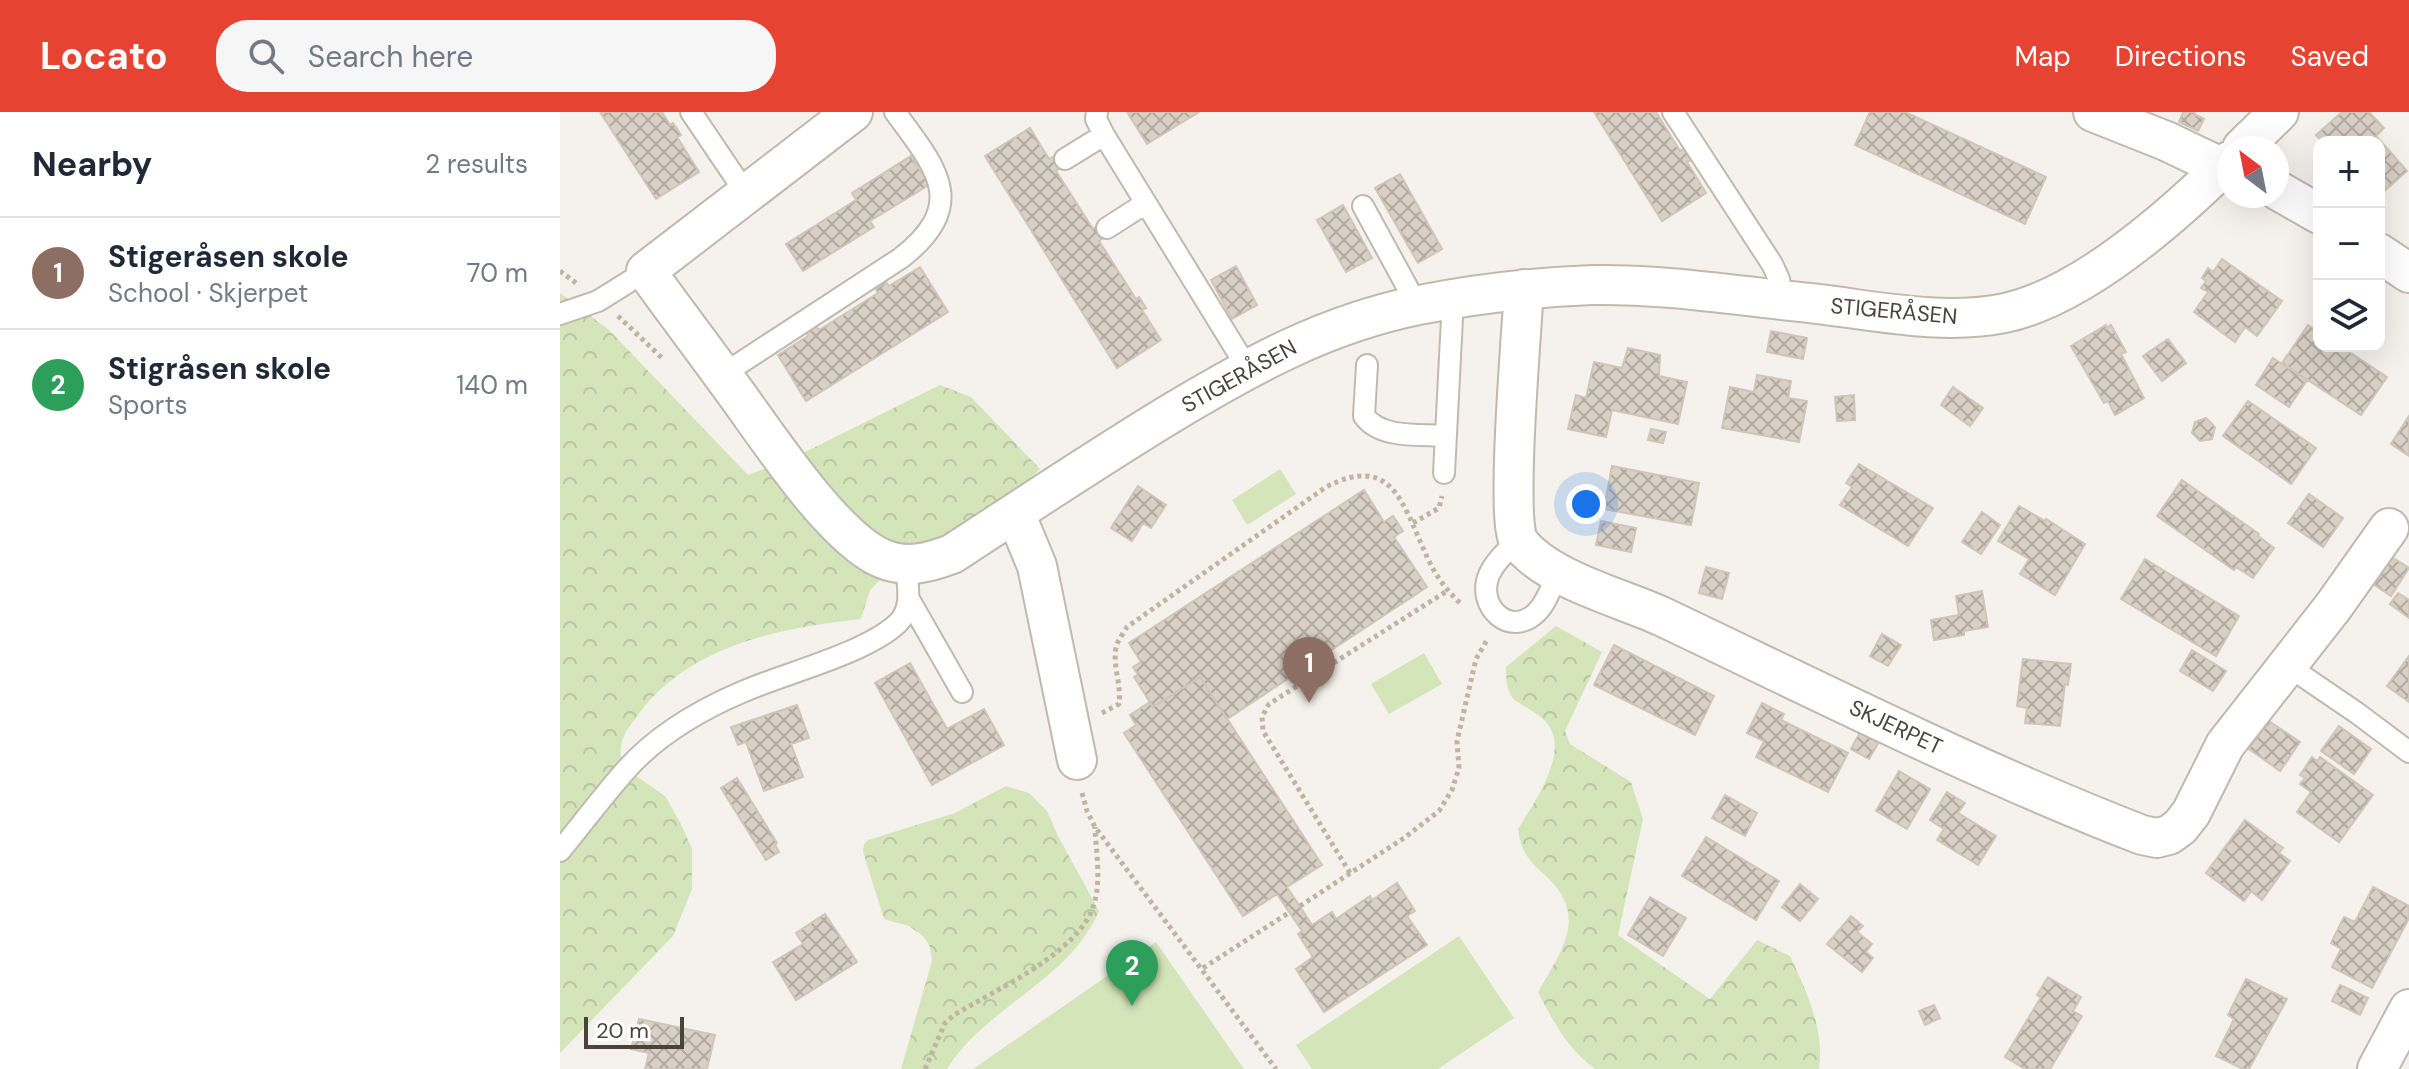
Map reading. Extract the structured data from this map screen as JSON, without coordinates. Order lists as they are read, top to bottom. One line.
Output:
{"streets":{"street":["STIGERÅSEN","SKJERPET"]},"scale_bar":"20 m","north":"top left","page":{"header":"Locato","search":"Search here","nav":["Map","Directions","Saved"],"heading":["Nearby","2 results"],"map_buttons":["+","−"],"list":[{"mark":"1","name":"Stigeråsen skole","note":"School · Skjerpet","value":"70 m"},{"mark":"2","name":"Stigråsen skole","note":"Sports","value":"140 m"}],"pins":["1","2"],"scale":"20 m"}}
